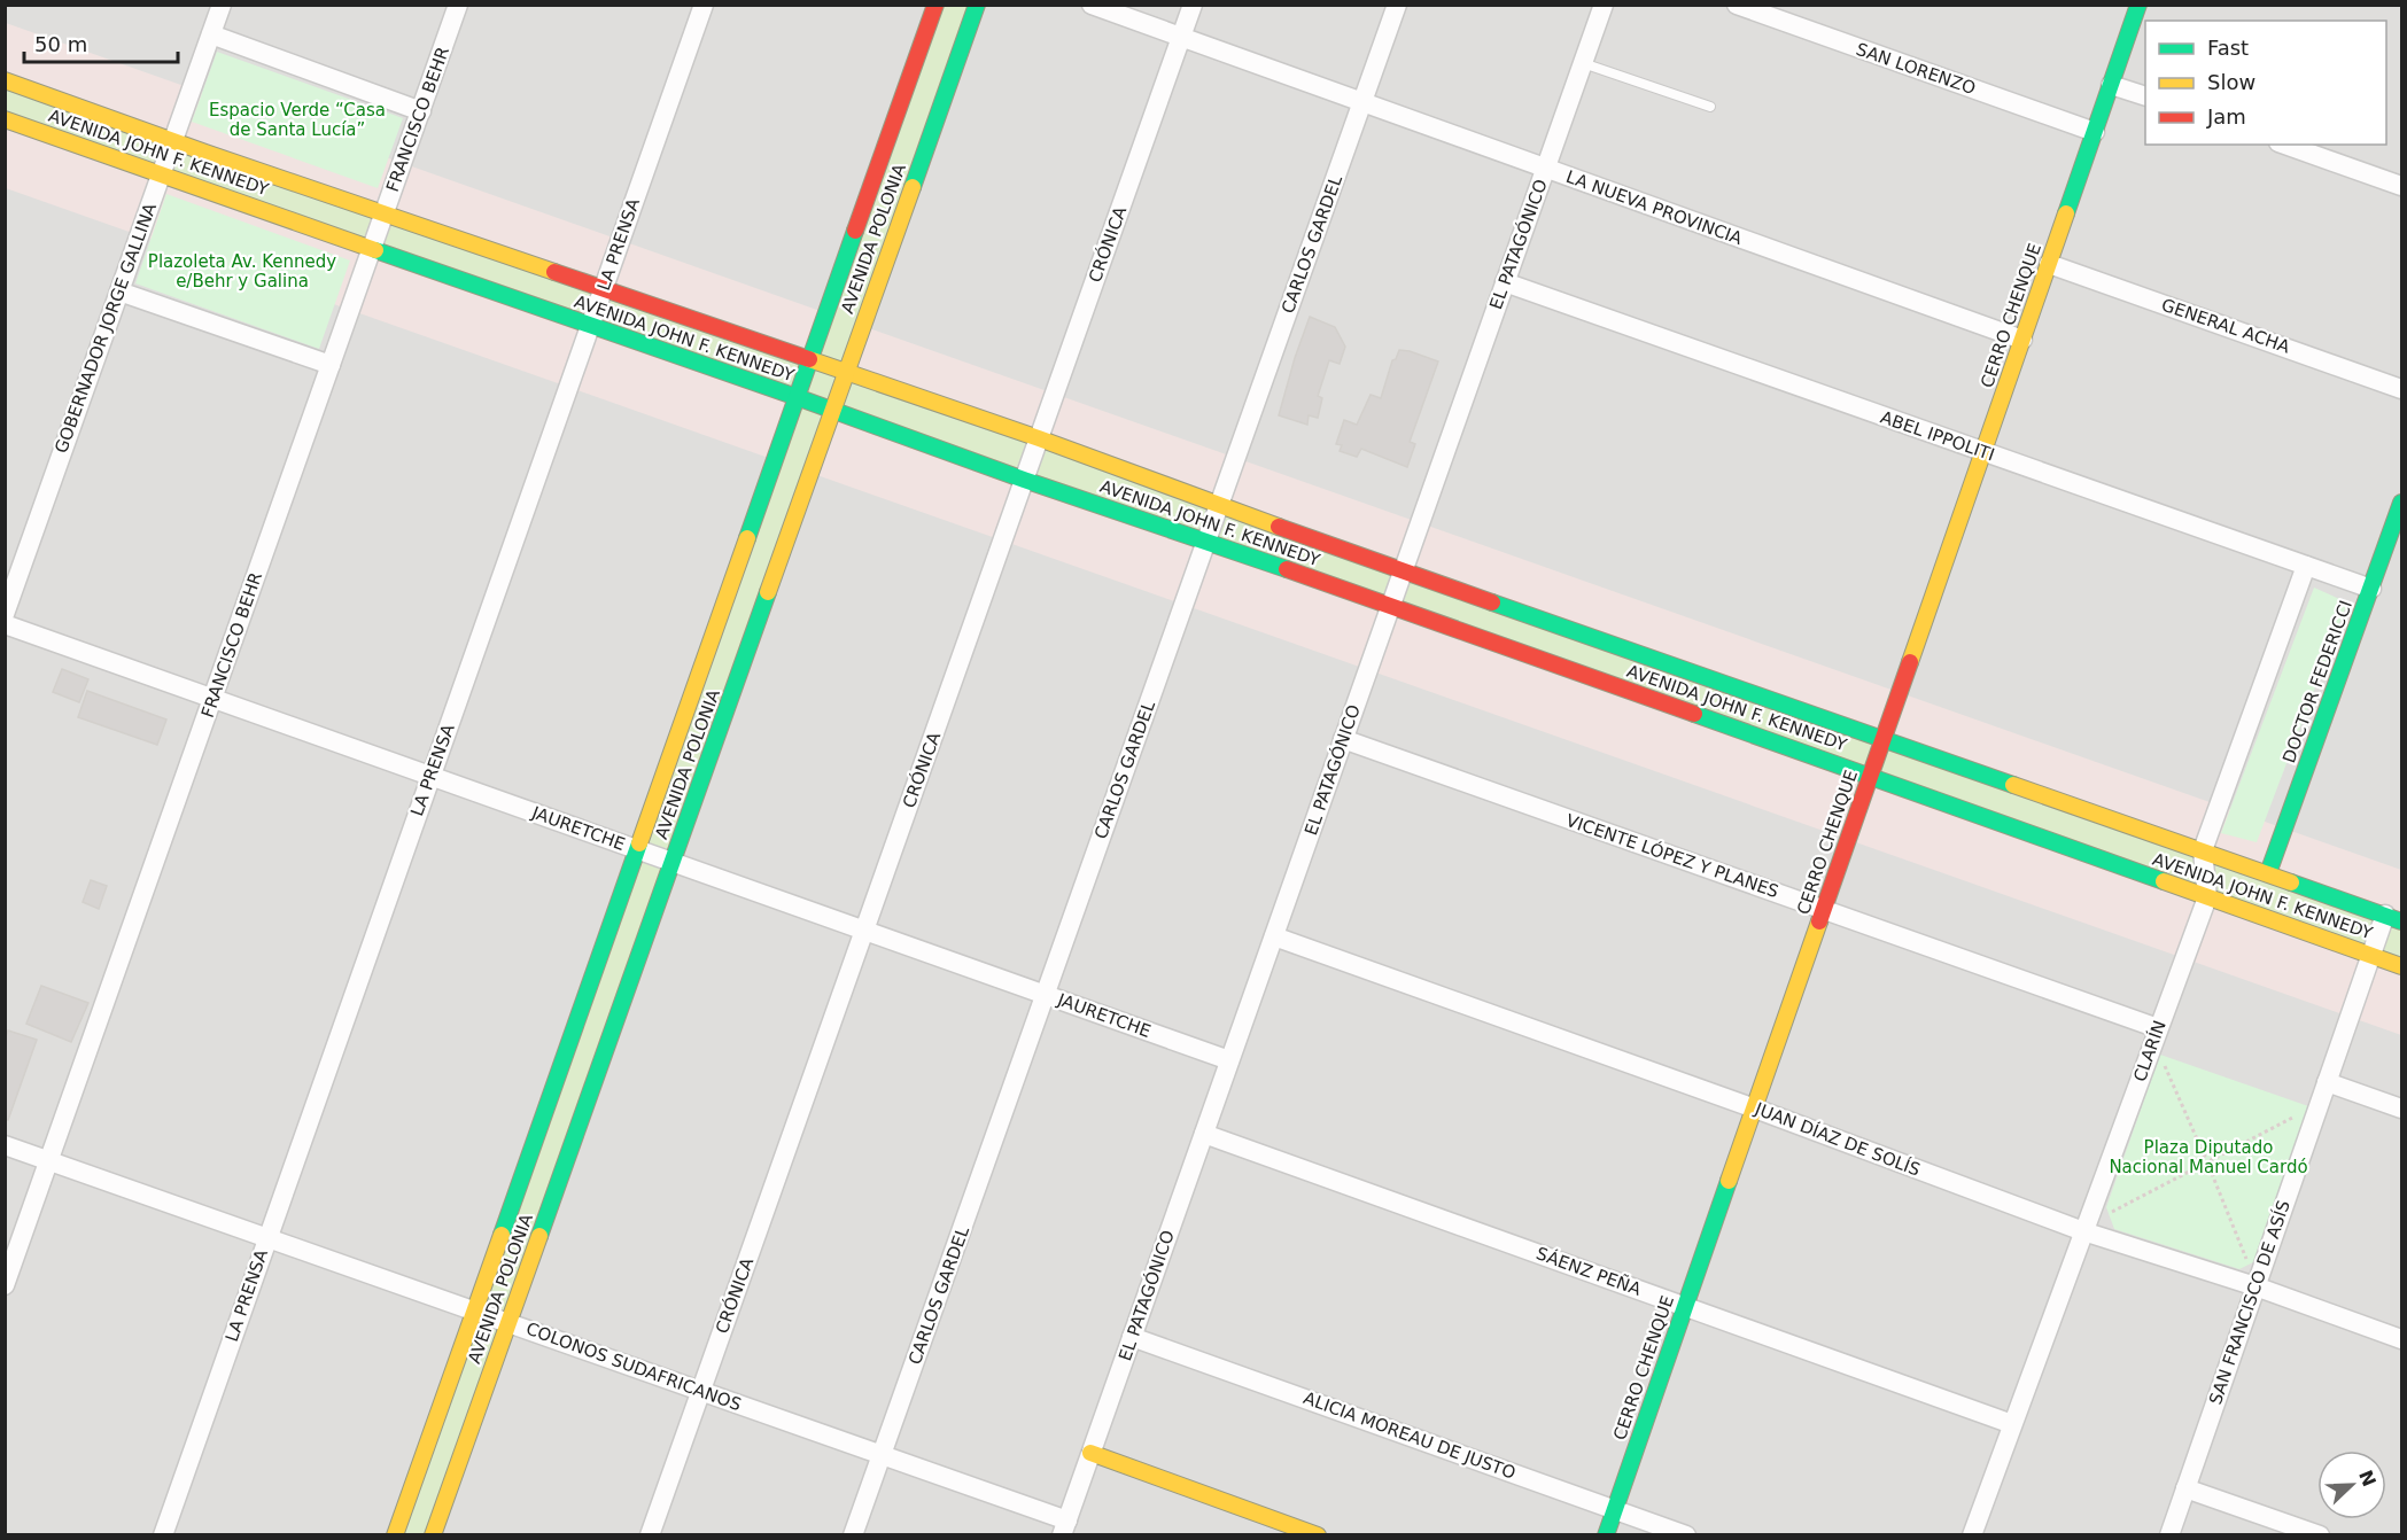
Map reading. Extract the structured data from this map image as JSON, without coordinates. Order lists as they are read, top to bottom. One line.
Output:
{"streets":{"main road":["AVENIDA JOHN F. KENNEDY","AVENIDA POLONIA","CERRO CHENQUE","DOCTOR FEDERICCI"],"street":["SAN LORENZO","FRANCISCO BEHR","LA NUEVA PROVINCIA","LA PRENSA","CRÓNICA","CARLOS GARDEL","EL PATAGÓNICO","GENERAL ACHA","GOBERNADOR JORGE GALLINA","ABEL IPPOLITI","JAURETCHE","VICENTE LÓPEZ Y PLANES","CLARÍN","JUAN DÍAZ DE SOLÍS","SÁENZ PEÑA","SAN FRANCISCO DE ASÍS","COLONOS SUDAFRICANOS","ALICIA MOREAU DE JUSTO"]},"crossings":[["SAN LORENZO","CERRO CHENQUE"],["FRANCISCO BEHR","AVENIDA JOHN F. KENNEDY"],["FRANCISCO BEHR","JAURETCHE"],["FRANCISCO BEHR","COLONOS SUDAFRICANOS"],["AVENIDA JOHN F. KENNEDY","AVENIDA POLONIA"],["AVENIDA JOHN F. KENNEDY","LA PRENSA"],["AVENIDA JOHN F. KENNEDY","CRÓNICA"],["AVENIDA JOHN F. KENNEDY","CARLOS GARDEL"],["AVENIDA JOHN F. KENNEDY","EL PATAGÓNICO"],["AVENIDA JOHN F. KENNEDY","CERRO CHENQUE"],["AVENIDA JOHN F. KENNEDY","GOBERNADOR JORGE GALLINA"],["AVENIDA JOHN F. KENNEDY","DOCTOR FEDERICCI"],["AVENIDA JOHN F. KENNEDY","CLARÍN"],["AVENIDA JOHN F. KENNEDY","SAN FRANCISCO DE ASÍS"],["LA NUEVA PROVINCIA","CRÓNICA"],["LA NUEVA PROVINCIA","CARLOS GARDEL"],["LA NUEVA PROVINCIA","EL PATAGÓNICO"],["LA NUEVA PROVINCIA","CERRO CHENQUE"],["AVENIDA POLONIA","JAURETCHE"],["AVENIDA POLONIA","COLONOS SUDAFRICANOS"],["LA PRENSA","JAURETCHE"],["LA PRENSA","COLONOS SUDAFRICANOS"],["CRÓNICA","JAURETCHE"],["CRÓNICA","COLONOS SUDAFRICANOS"],["CARLOS GARDEL","JAURETCHE"],["CARLOS GARDEL","COLONOS SUDAFRICANOS"],["EL PATAGÓNICO","ABEL IPPOLITI"],["EL PATAGÓNICO","JAURETCHE"],["EL PATAGÓNICO","VICENTE LÓPEZ Y PLANES"],["EL PATAGÓNICO","JUAN DÍAZ DE SOLÍS"],["EL PATAGÓNICO","SÁENZ PEÑA"],["EL PATAGÓNICO","COLONOS SUDAFRICANOS"],["EL PATAGÓNICO","ALICIA MOREAU DE JUSTO"],["CERRO CHENQUE","GENERAL ACHA"],["CERRO CHENQUE","ABEL IPPOLITI"],["CERRO CHENQUE","VICENTE LÓPEZ Y PLANES"],["CERRO CHENQUE","JUAN DÍAZ DE SOLÍS"],["CERRO CHENQUE","SÁENZ PEÑA"],["CERRO CHENQUE","ALICIA MOREAU DE JUSTO"],["ABEL IPPOLITI","DOCTOR FEDERICCI"],["ABEL IPPOLITI","CLARÍN"],["VICENTE LÓPEZ Y PLANES","CLARÍN"],["CLARÍN","JUAN DÍAZ DE SOLÍS"],["CLARÍN","SÁENZ PEÑA"],["JUAN DÍAZ DE SOLÍS","SAN FRANCISCO DE ASÍS"]],"parks":["Espacio Verde “Casa de Santa Lucía”","Plazoleta Av. Kennedy e/Behr y Galina","Plaza Diputado Nacional Manuel Cardó"],"legend":["Fast","Slow","Jam"],"scale_bar":"50 m","north":"top right"}
